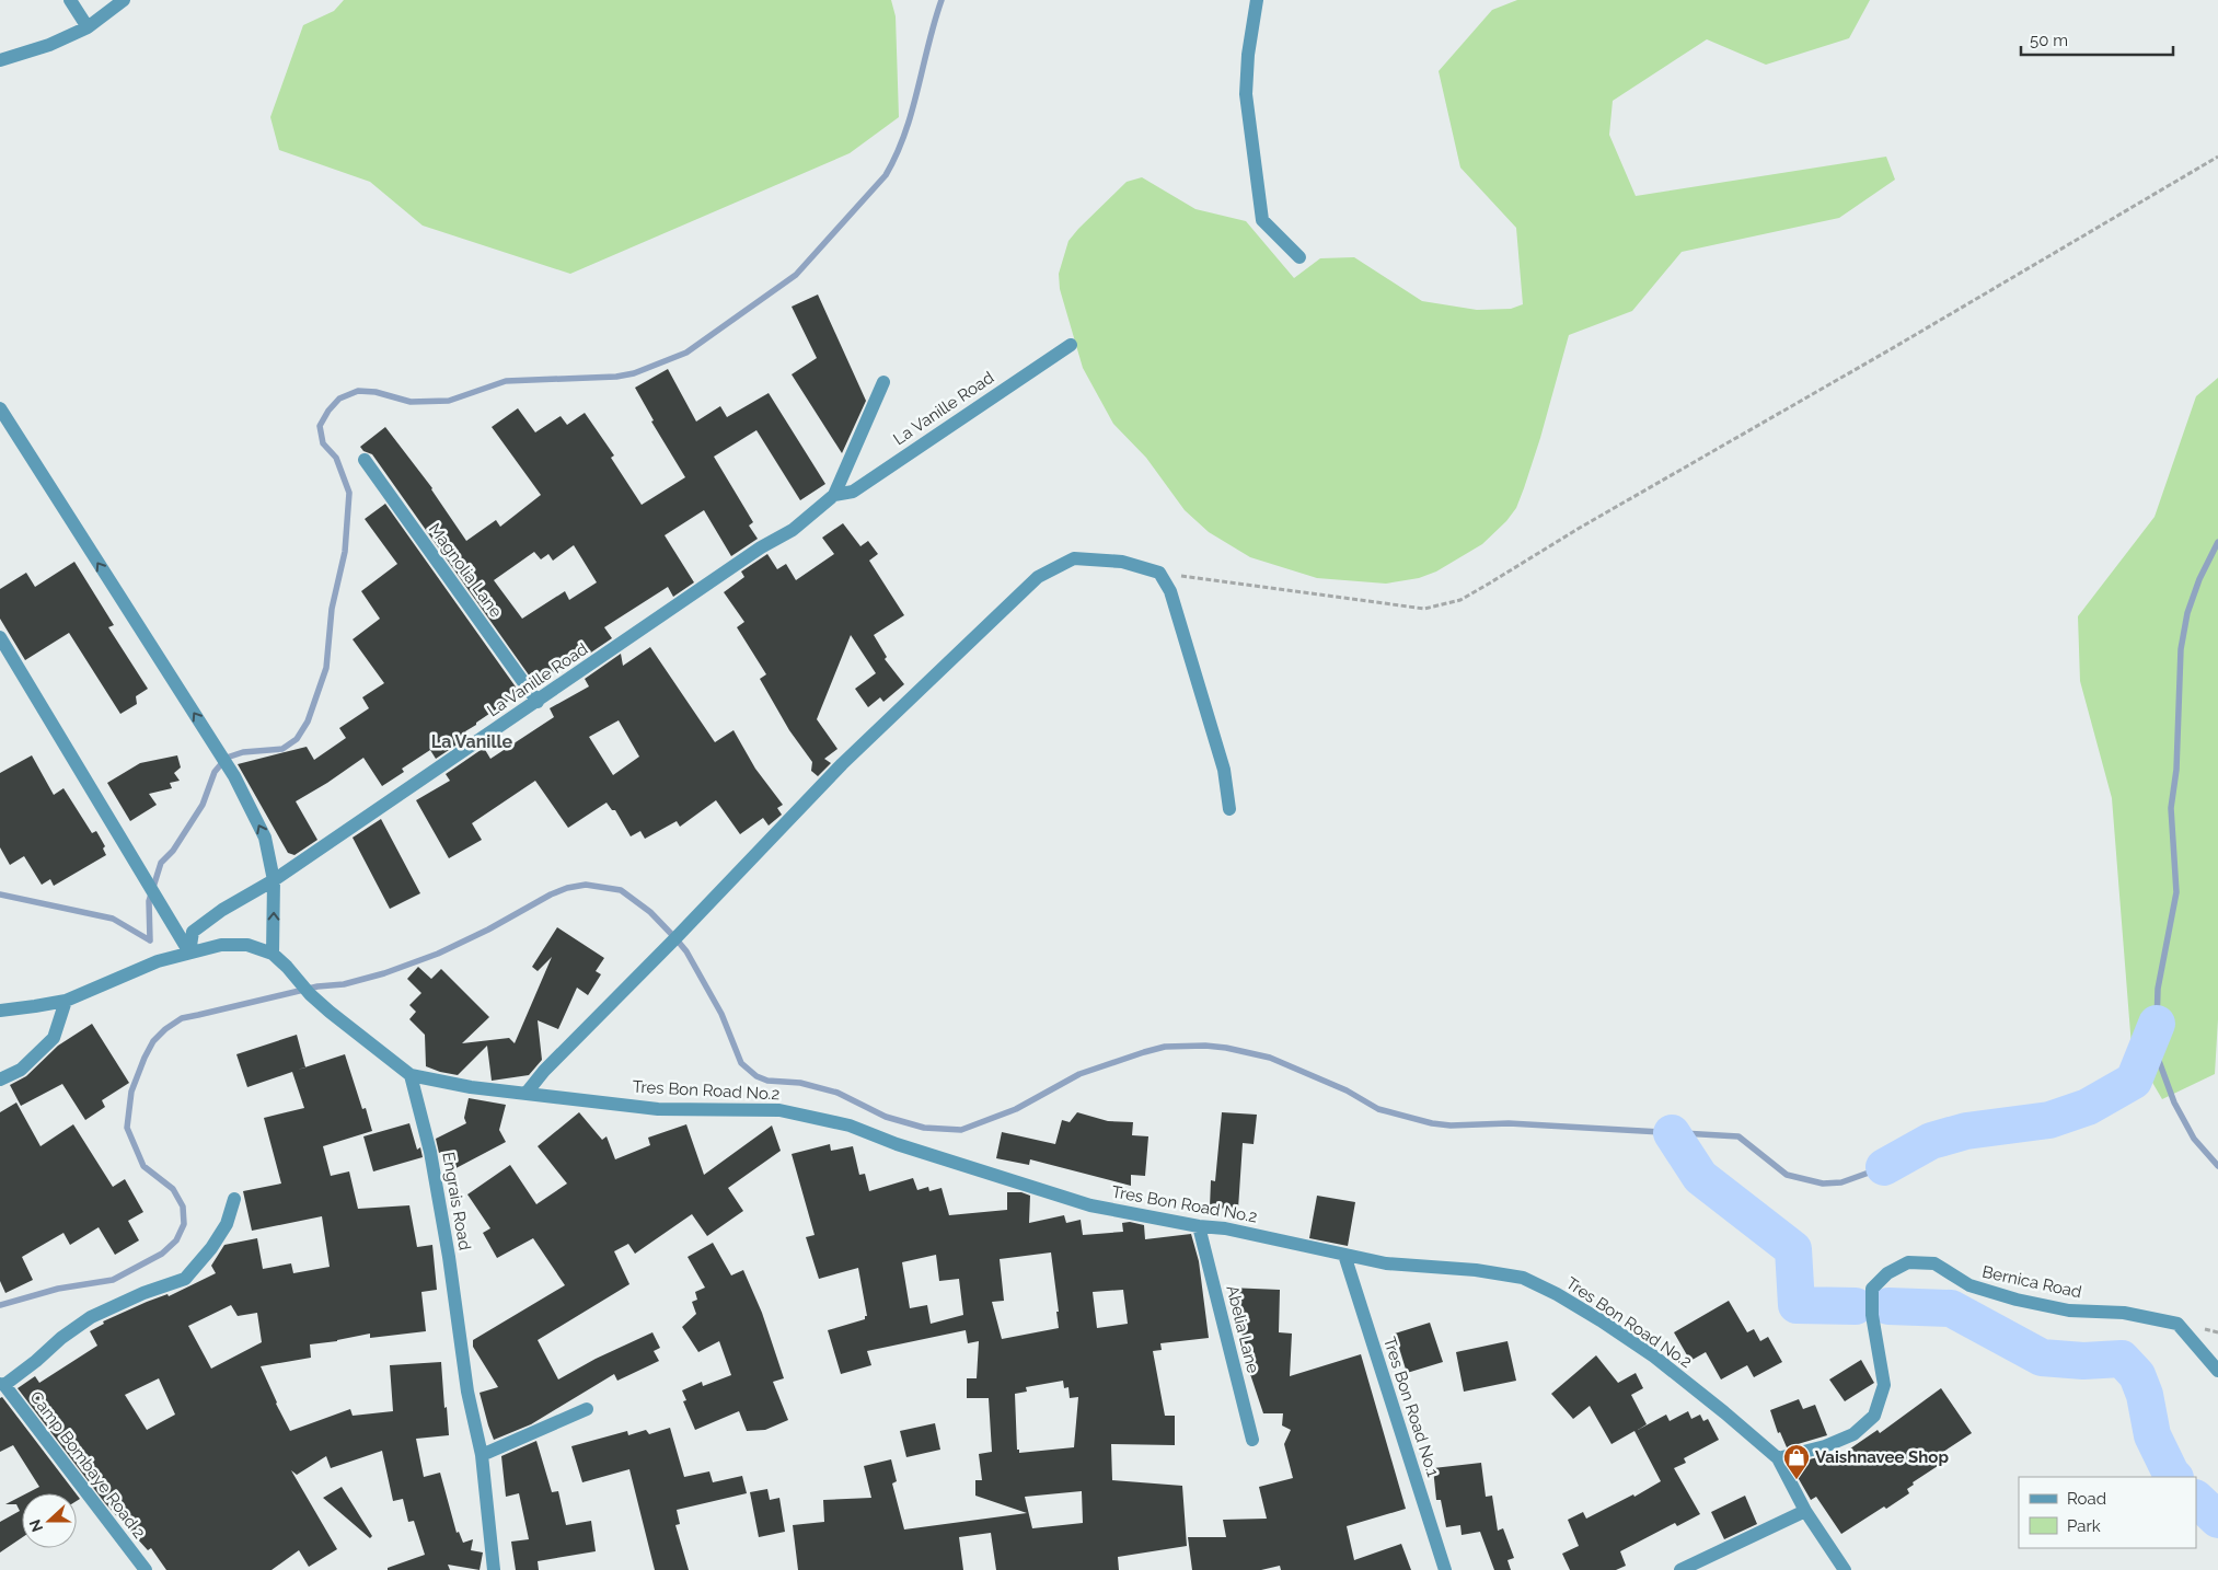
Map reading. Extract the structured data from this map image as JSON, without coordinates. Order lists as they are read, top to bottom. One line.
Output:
{"streets":{"street":["La Vanille Road","Magnolia Lane","Tres Bon Road No.2","Engrais Road","Bernica Road","Abelia Lane","Tres Bon Road No.1","Camp Bombaye Road 2"]},"crossings":[["La Vanille Road","Magnolia Lane"],["Tres Bon Road No.2","Engrais Road"],["Tres Bon Road No.2","Bernica Road"],["Tres Bon Road No.2","Abelia Lane"],["Tres Bon Road No.2","Tres Bon Road No.1"]],"districts":["La Vanille"],"places":{"shop":["Vaishnavee Shop"]},"legend":["Road","Park"],"scale_bar":"50 m","north":"left"}
